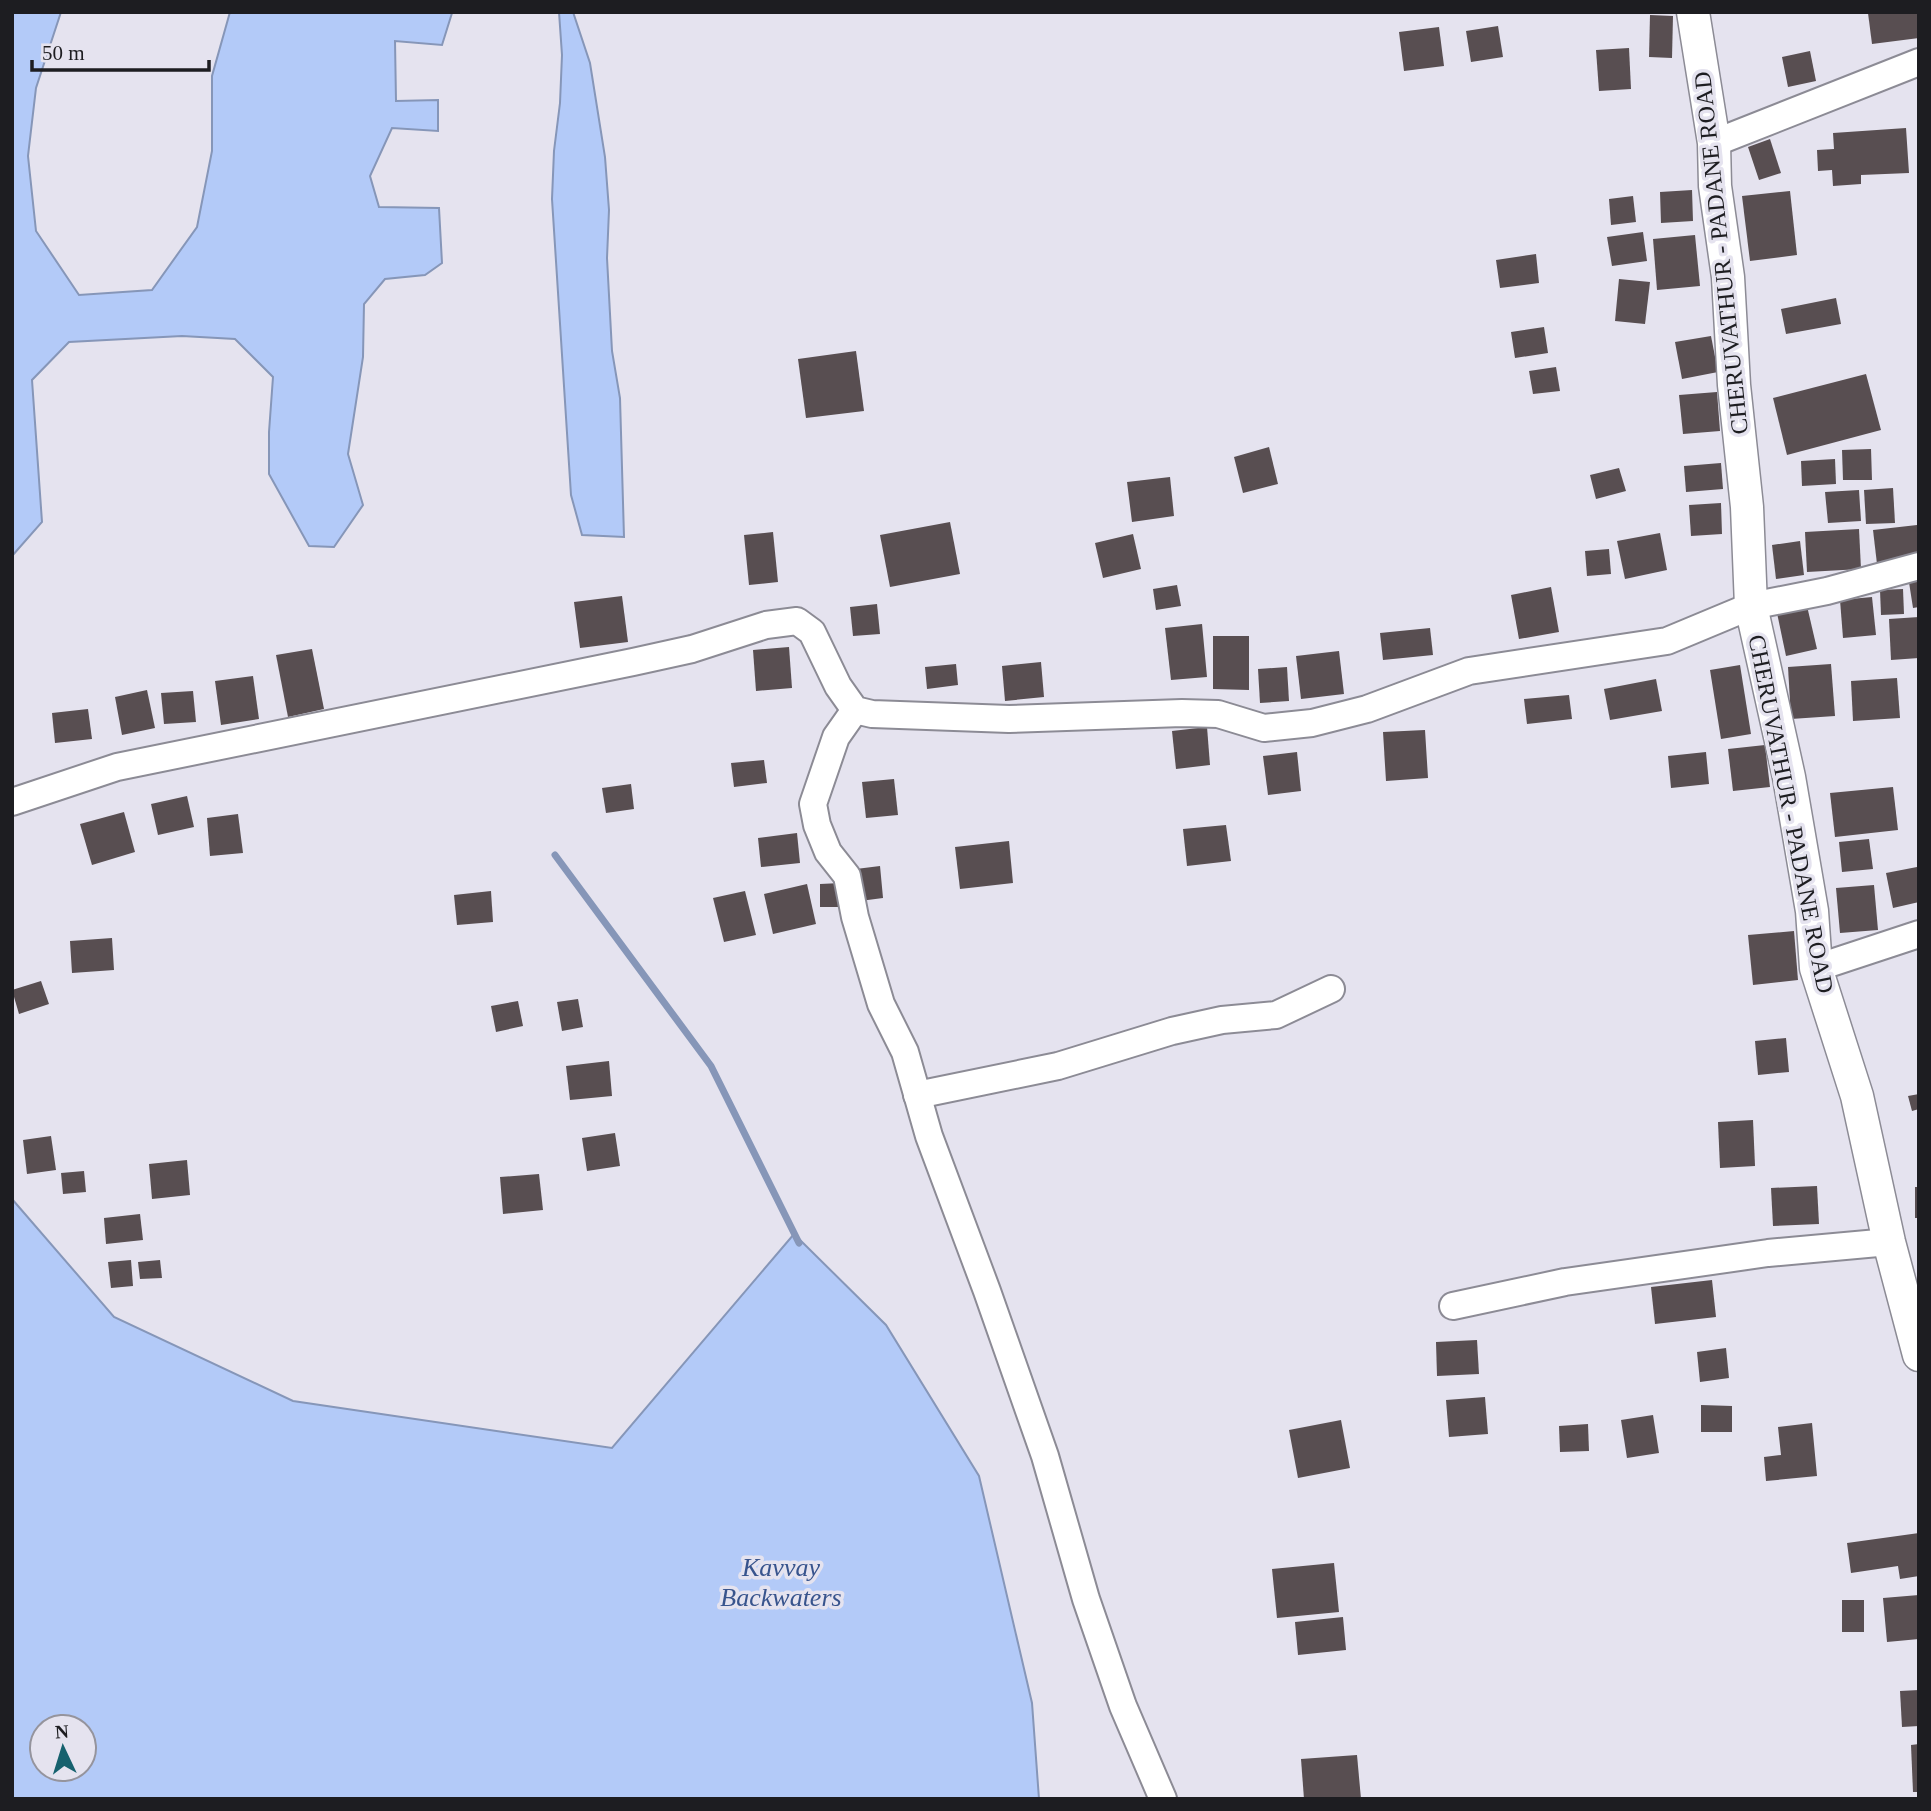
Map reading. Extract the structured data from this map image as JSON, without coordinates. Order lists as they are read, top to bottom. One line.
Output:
{"streets":{"main road":["CHERUVATHUR - PADANE ROAD"]},"water":["Kavvay Backwaters"],"scale_bar":"50 m","north":"top"}
